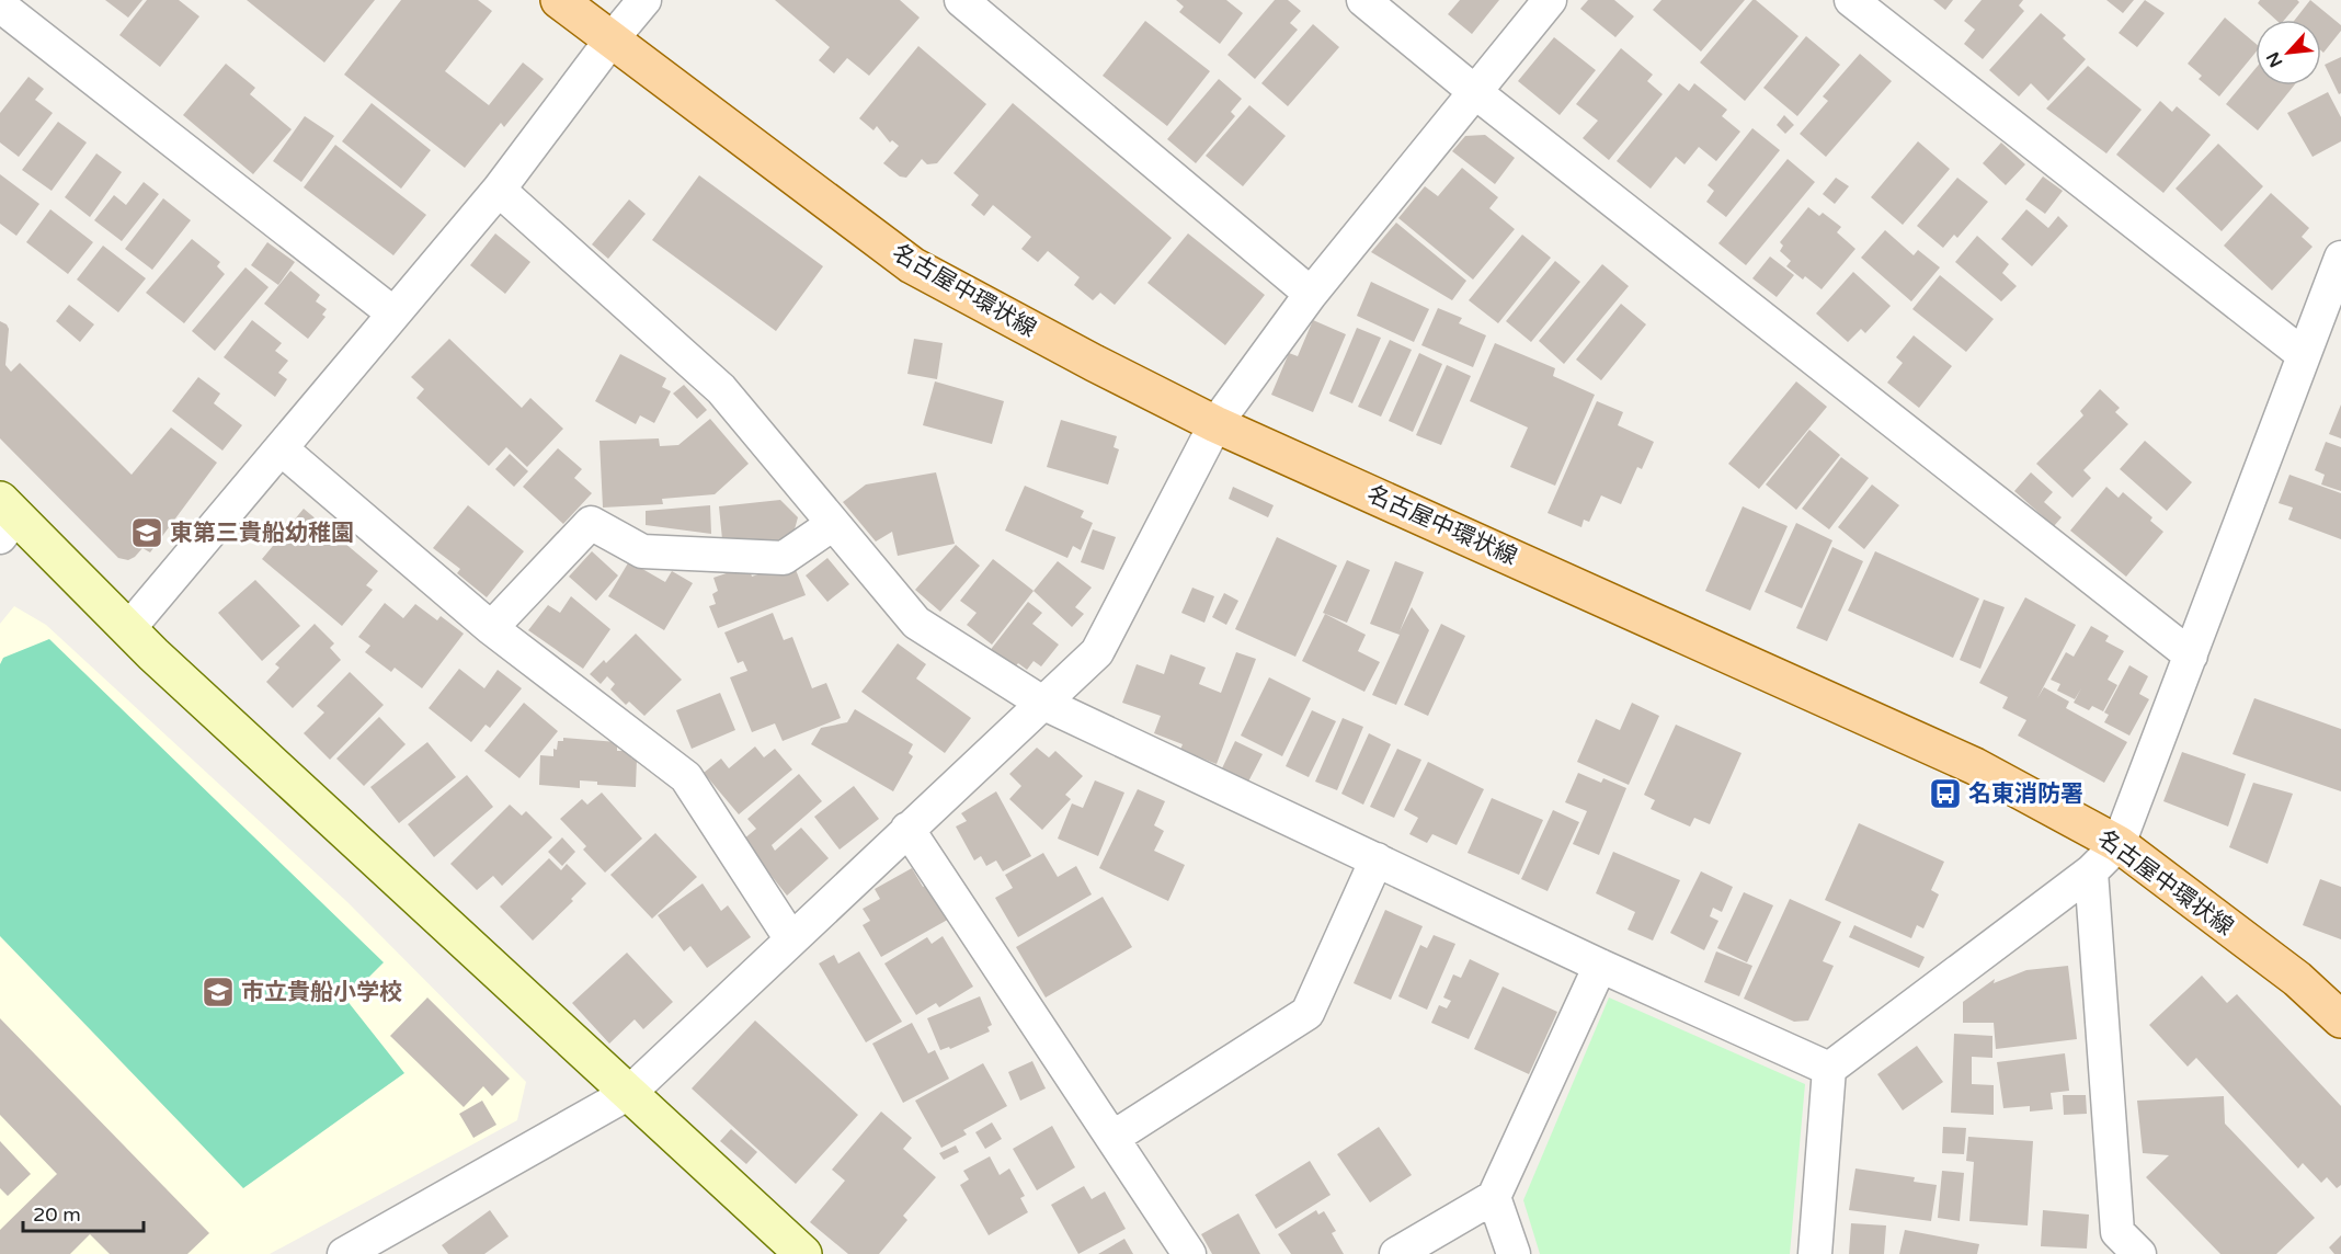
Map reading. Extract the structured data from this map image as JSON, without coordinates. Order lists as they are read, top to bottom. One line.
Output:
{"streets":{"main road":["名古屋中環状線"]},"places":{"school or university":["東第三貴船幼稚園","市立貴船小学校"],"bus stop":["名東消防署"]},"scale_bar":"20 m","north":"bottom left"}
